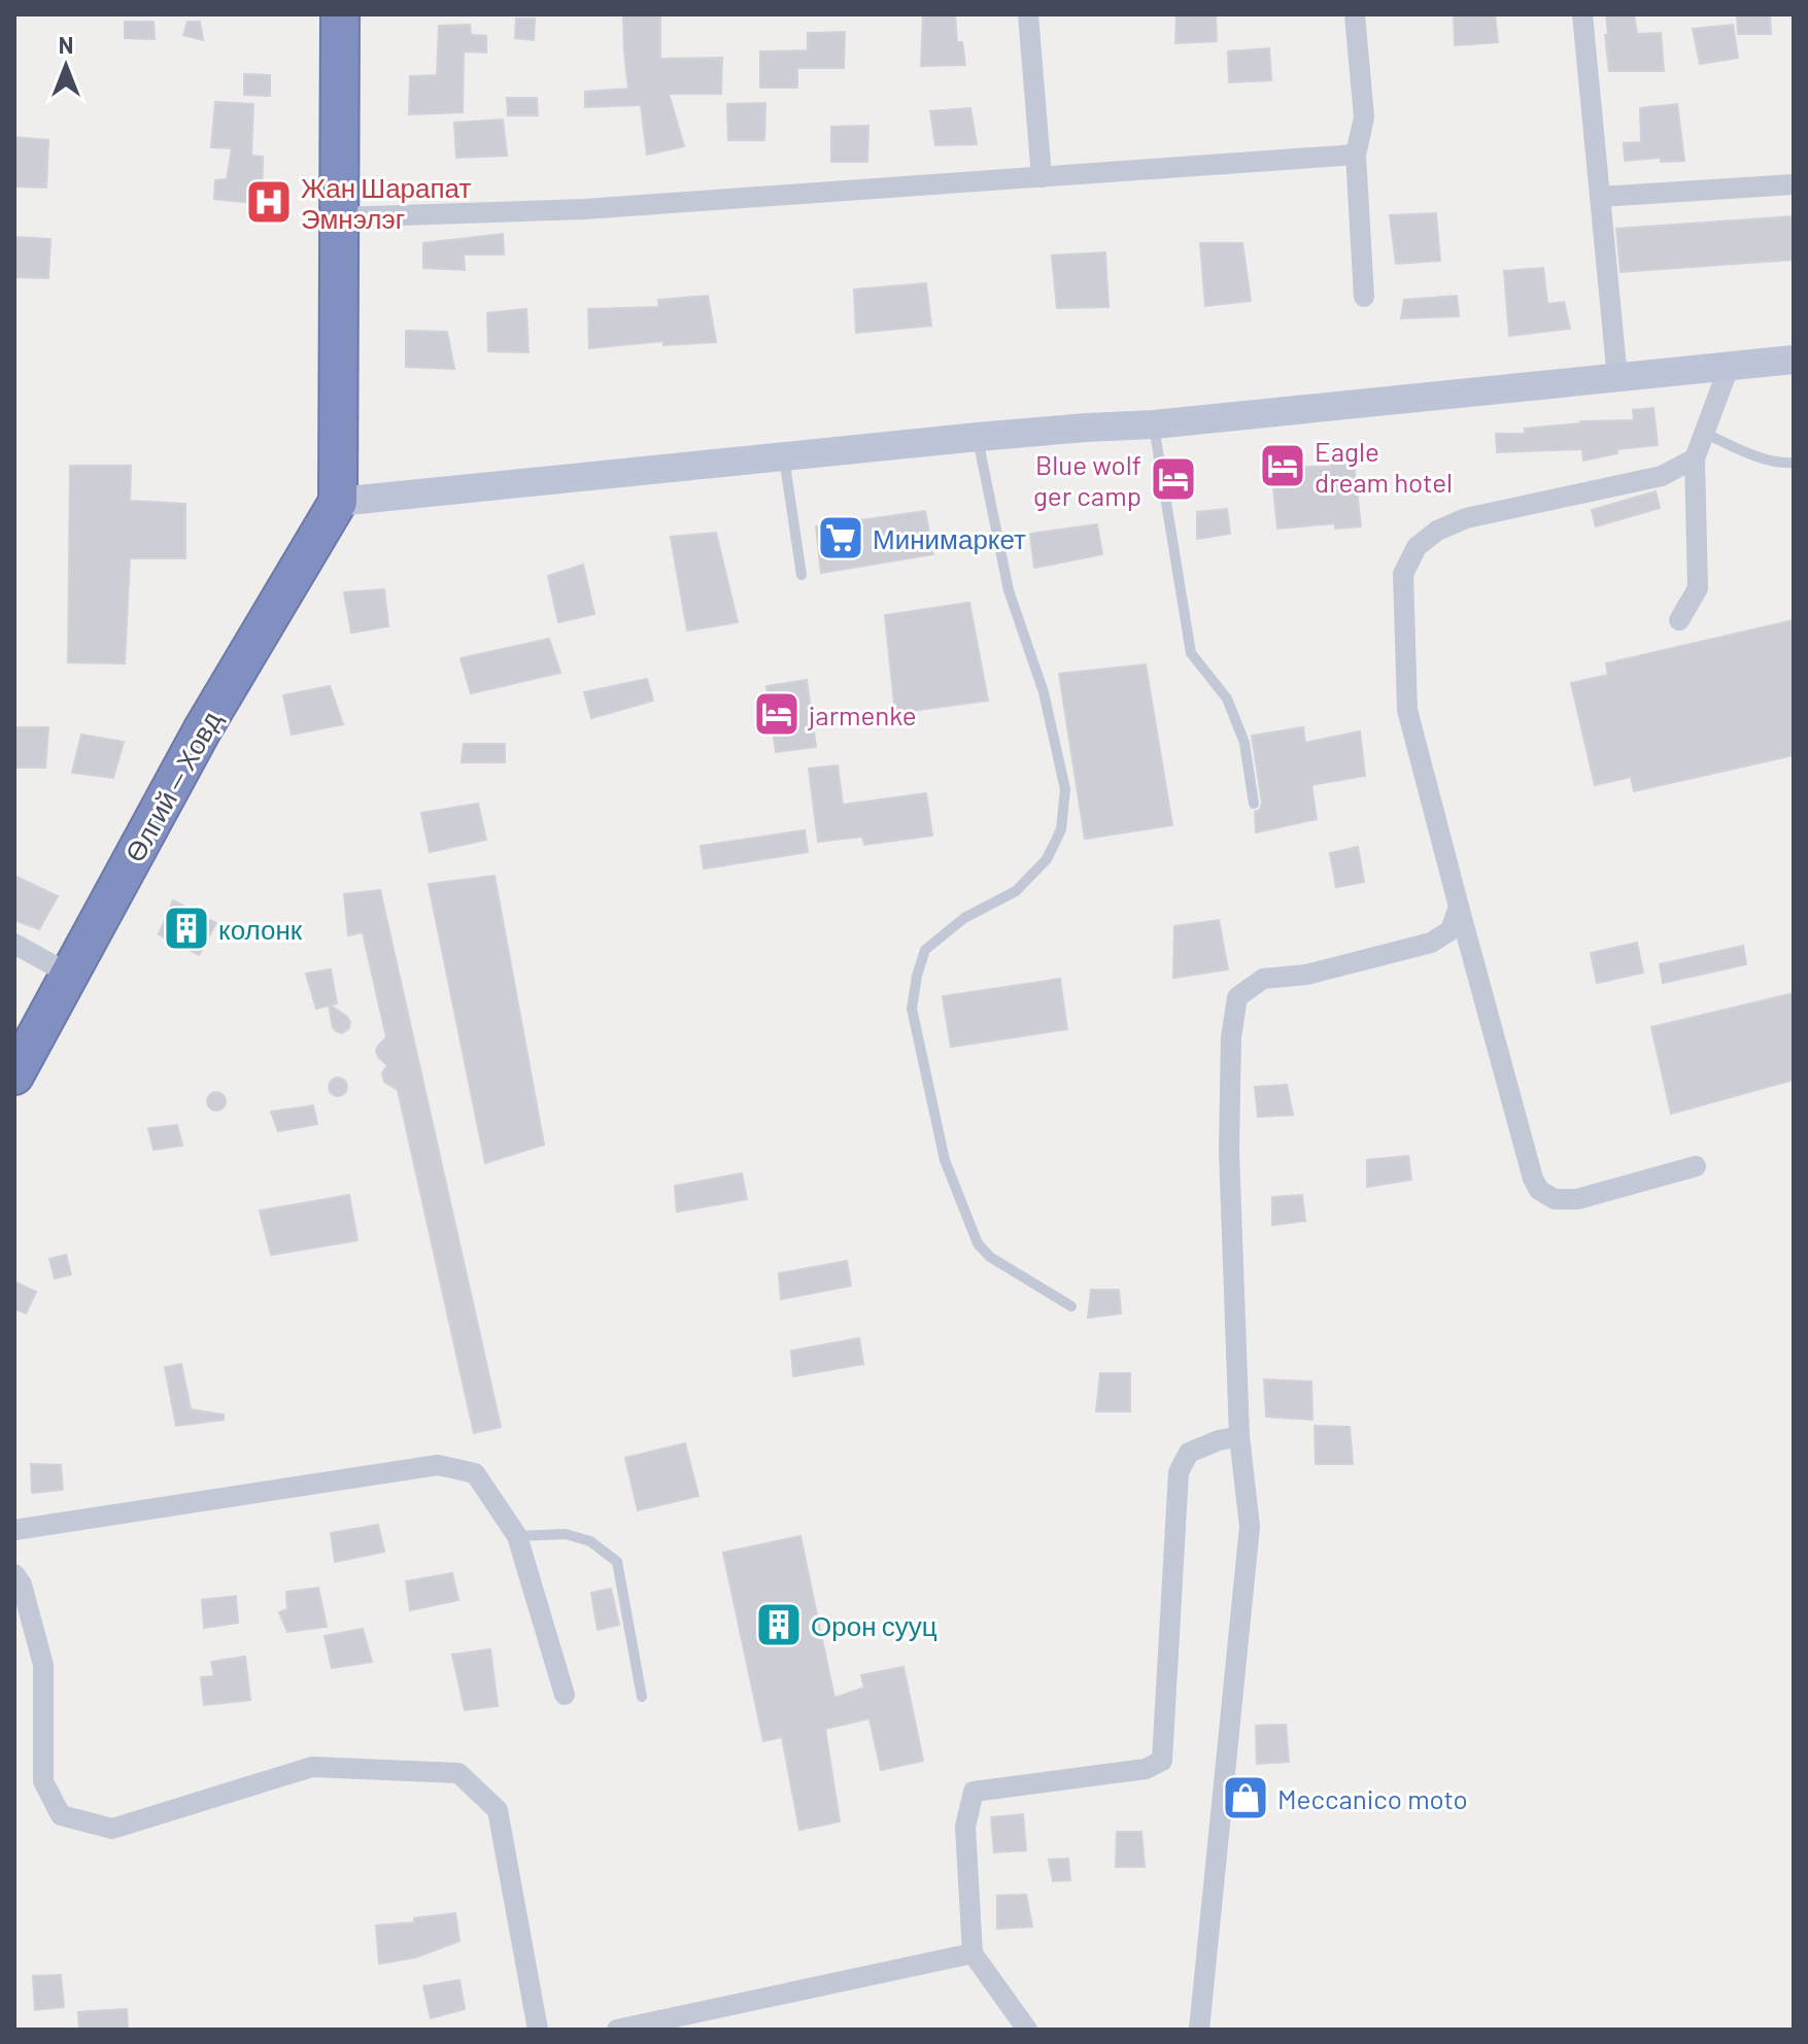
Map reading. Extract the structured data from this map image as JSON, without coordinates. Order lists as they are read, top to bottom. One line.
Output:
{"streets":{"highway":["Өлгий — Ховд"]},"places":{"hospital":["Жан Шарапат Эмнэлэг"],"hotel":["Eagle dream hotel","Blue wolf ger camp","jarmenke"],"supermarket":["Минимаркет"],"building":["колонк","Орон сууц"],"shop":["Meccanico moto"]},"north":"top"}
